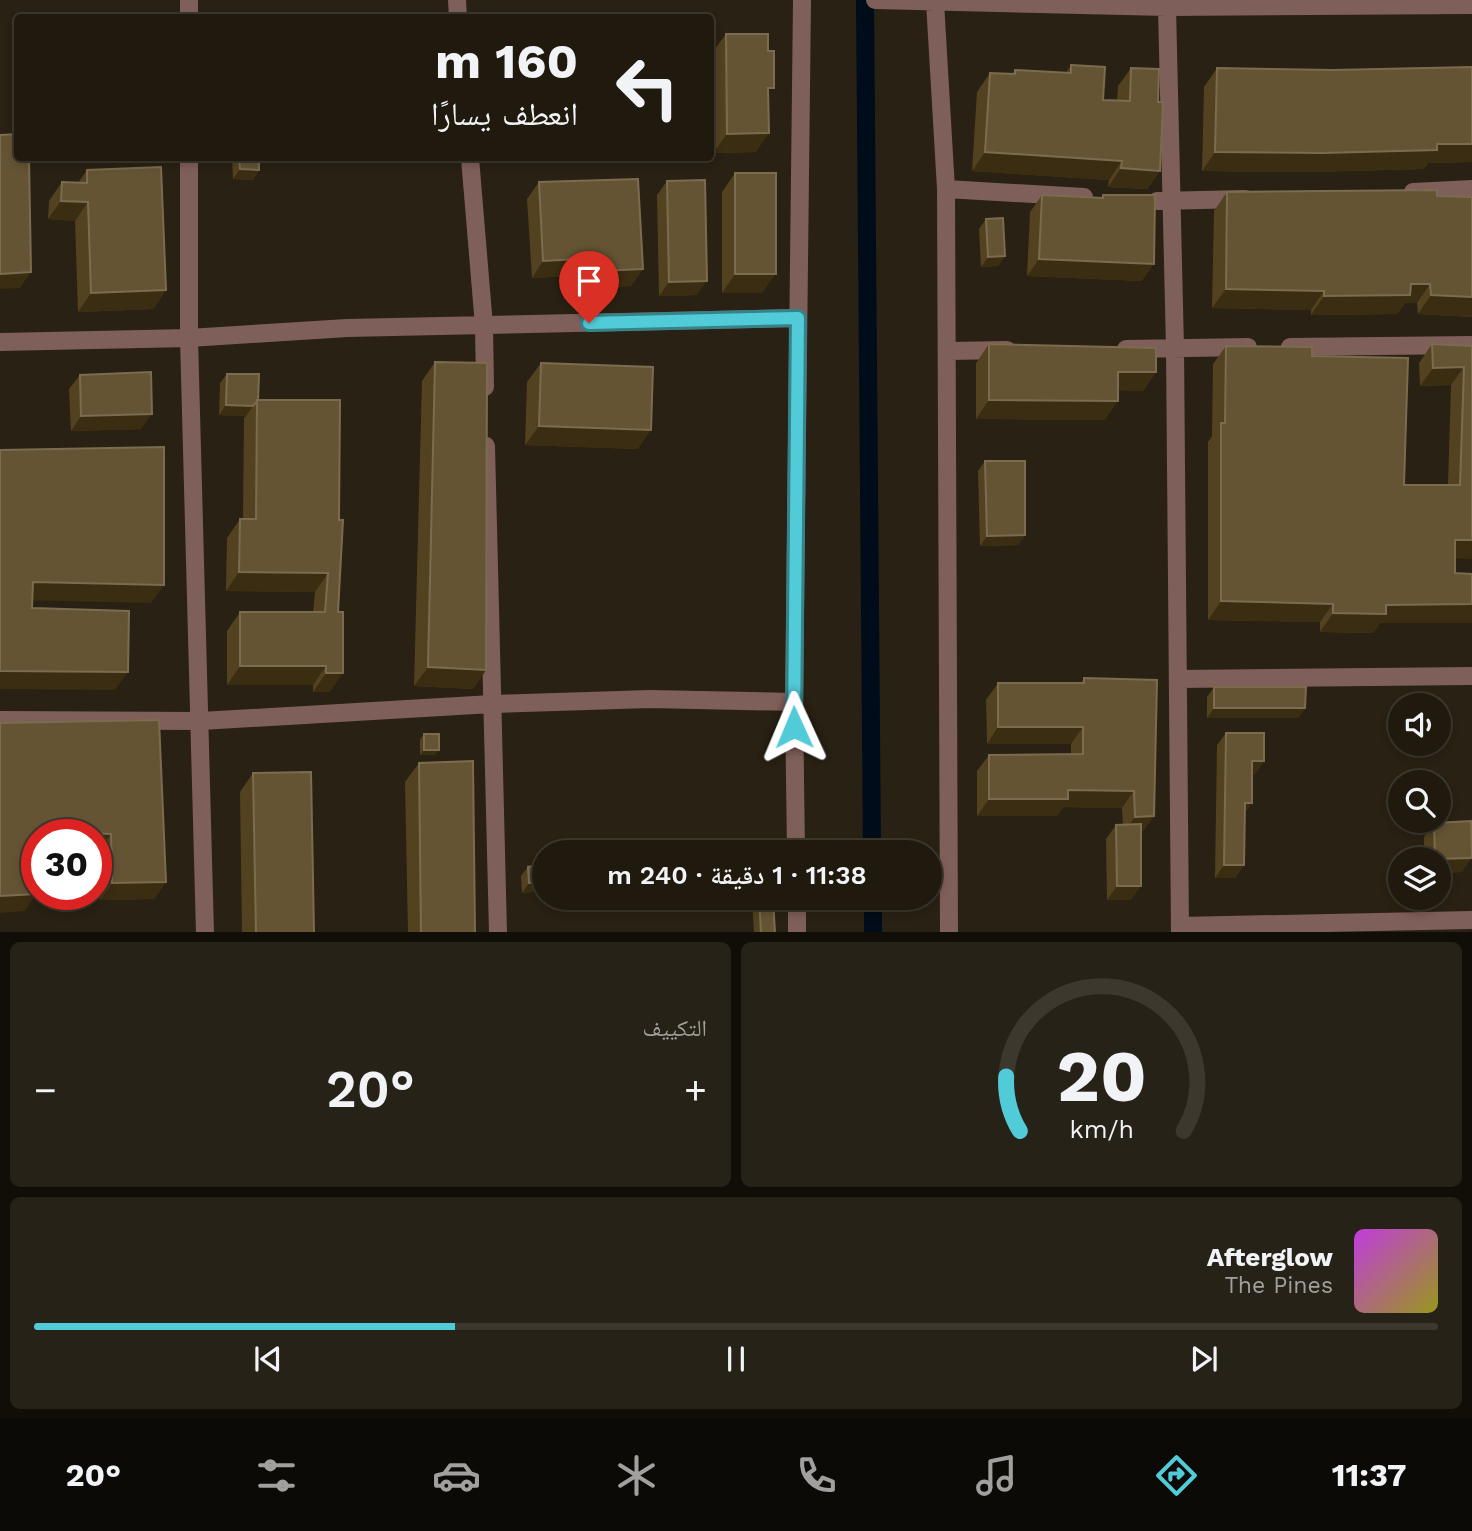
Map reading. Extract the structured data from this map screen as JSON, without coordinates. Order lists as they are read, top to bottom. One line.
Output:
{"page":{"turn":["160 m","انعطف يسارًا"],"limit":"30","trip":"11:38 · 1 دقيقة · 240 m","tile":"التكييف","heat":["−","20°","+"],"song":["Afterglow","The Pines"],"tabs":["11:37","20°"],"gauge":["20","km/h"]}}
